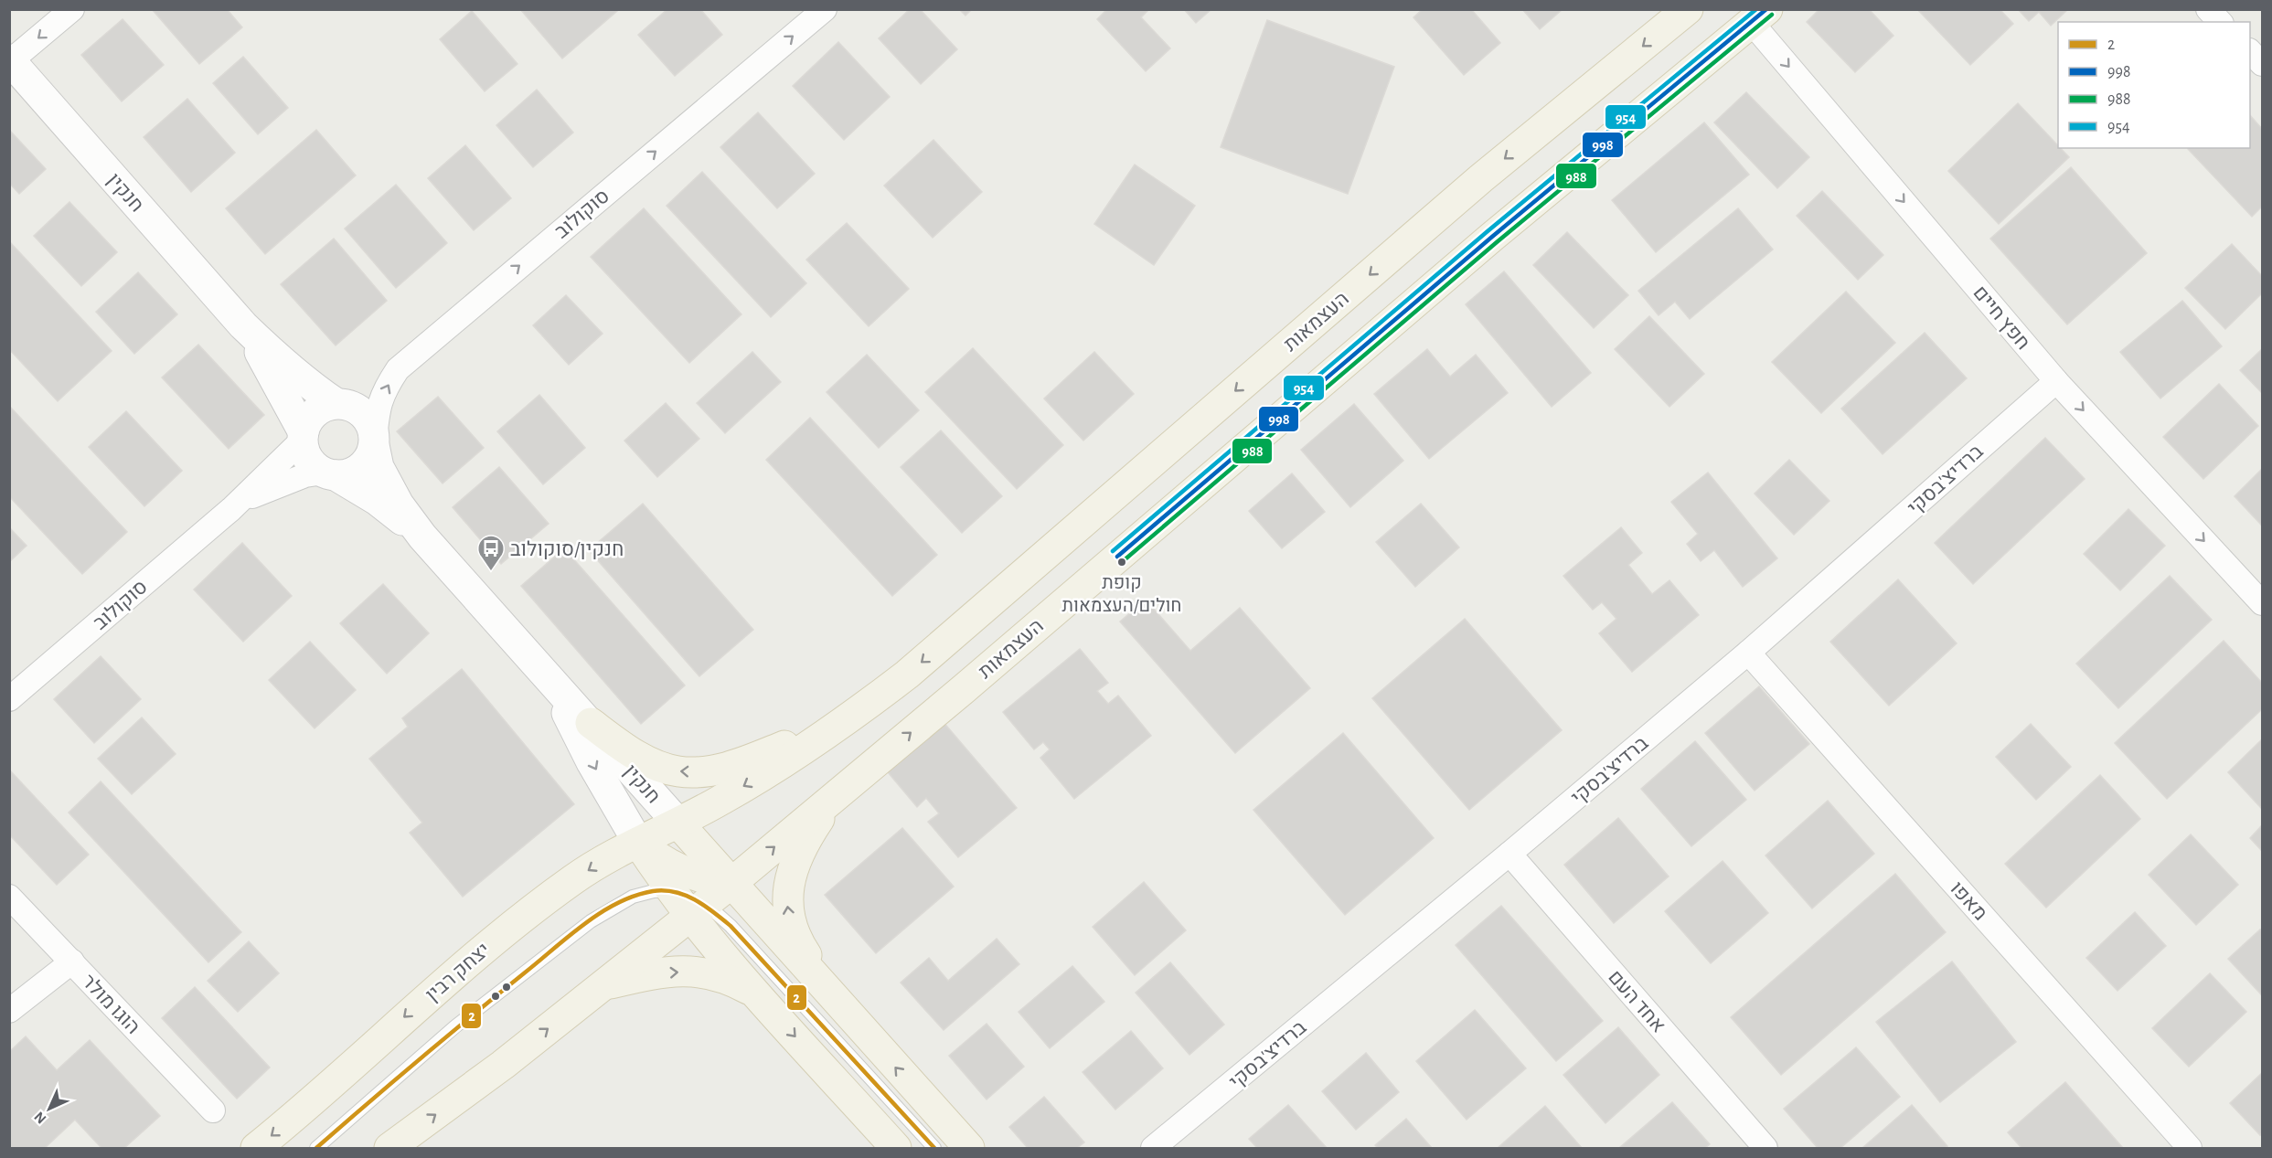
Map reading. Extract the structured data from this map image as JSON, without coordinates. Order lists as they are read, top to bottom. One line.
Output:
{"streets":{"main road":["חנקין","העצמאות","יצחק רבין"],"street":["סוקולוב","חפץ חיים","ברדיצ'בסקי","מאפו","אחד העם","הוגו מולר"]},"crossings":[["חנקין","סוקולוב"],["חנקין","העצמאות"],["חנקין","יצחק רבין"],["חפץ חיים","העצמאות"],["חפץ חיים","ברדיצ'בסקי"],["העצמאות","יצחק רבין"],["ברדיצ'בסקי","מאפו"],["ברדיצ'בסקי","אחד העם"]],"one_way":["סוקולוב","חפץ חיים"],"places":{"other":["קופת חולים/העצמאות"],"bus stop":["חנקין/סוקולוב"]},"lines":["transit line 998","transit line 954","transit line 988","transit line 2"],"legend":["2","998","988","954"],"north":"bottom left"}
